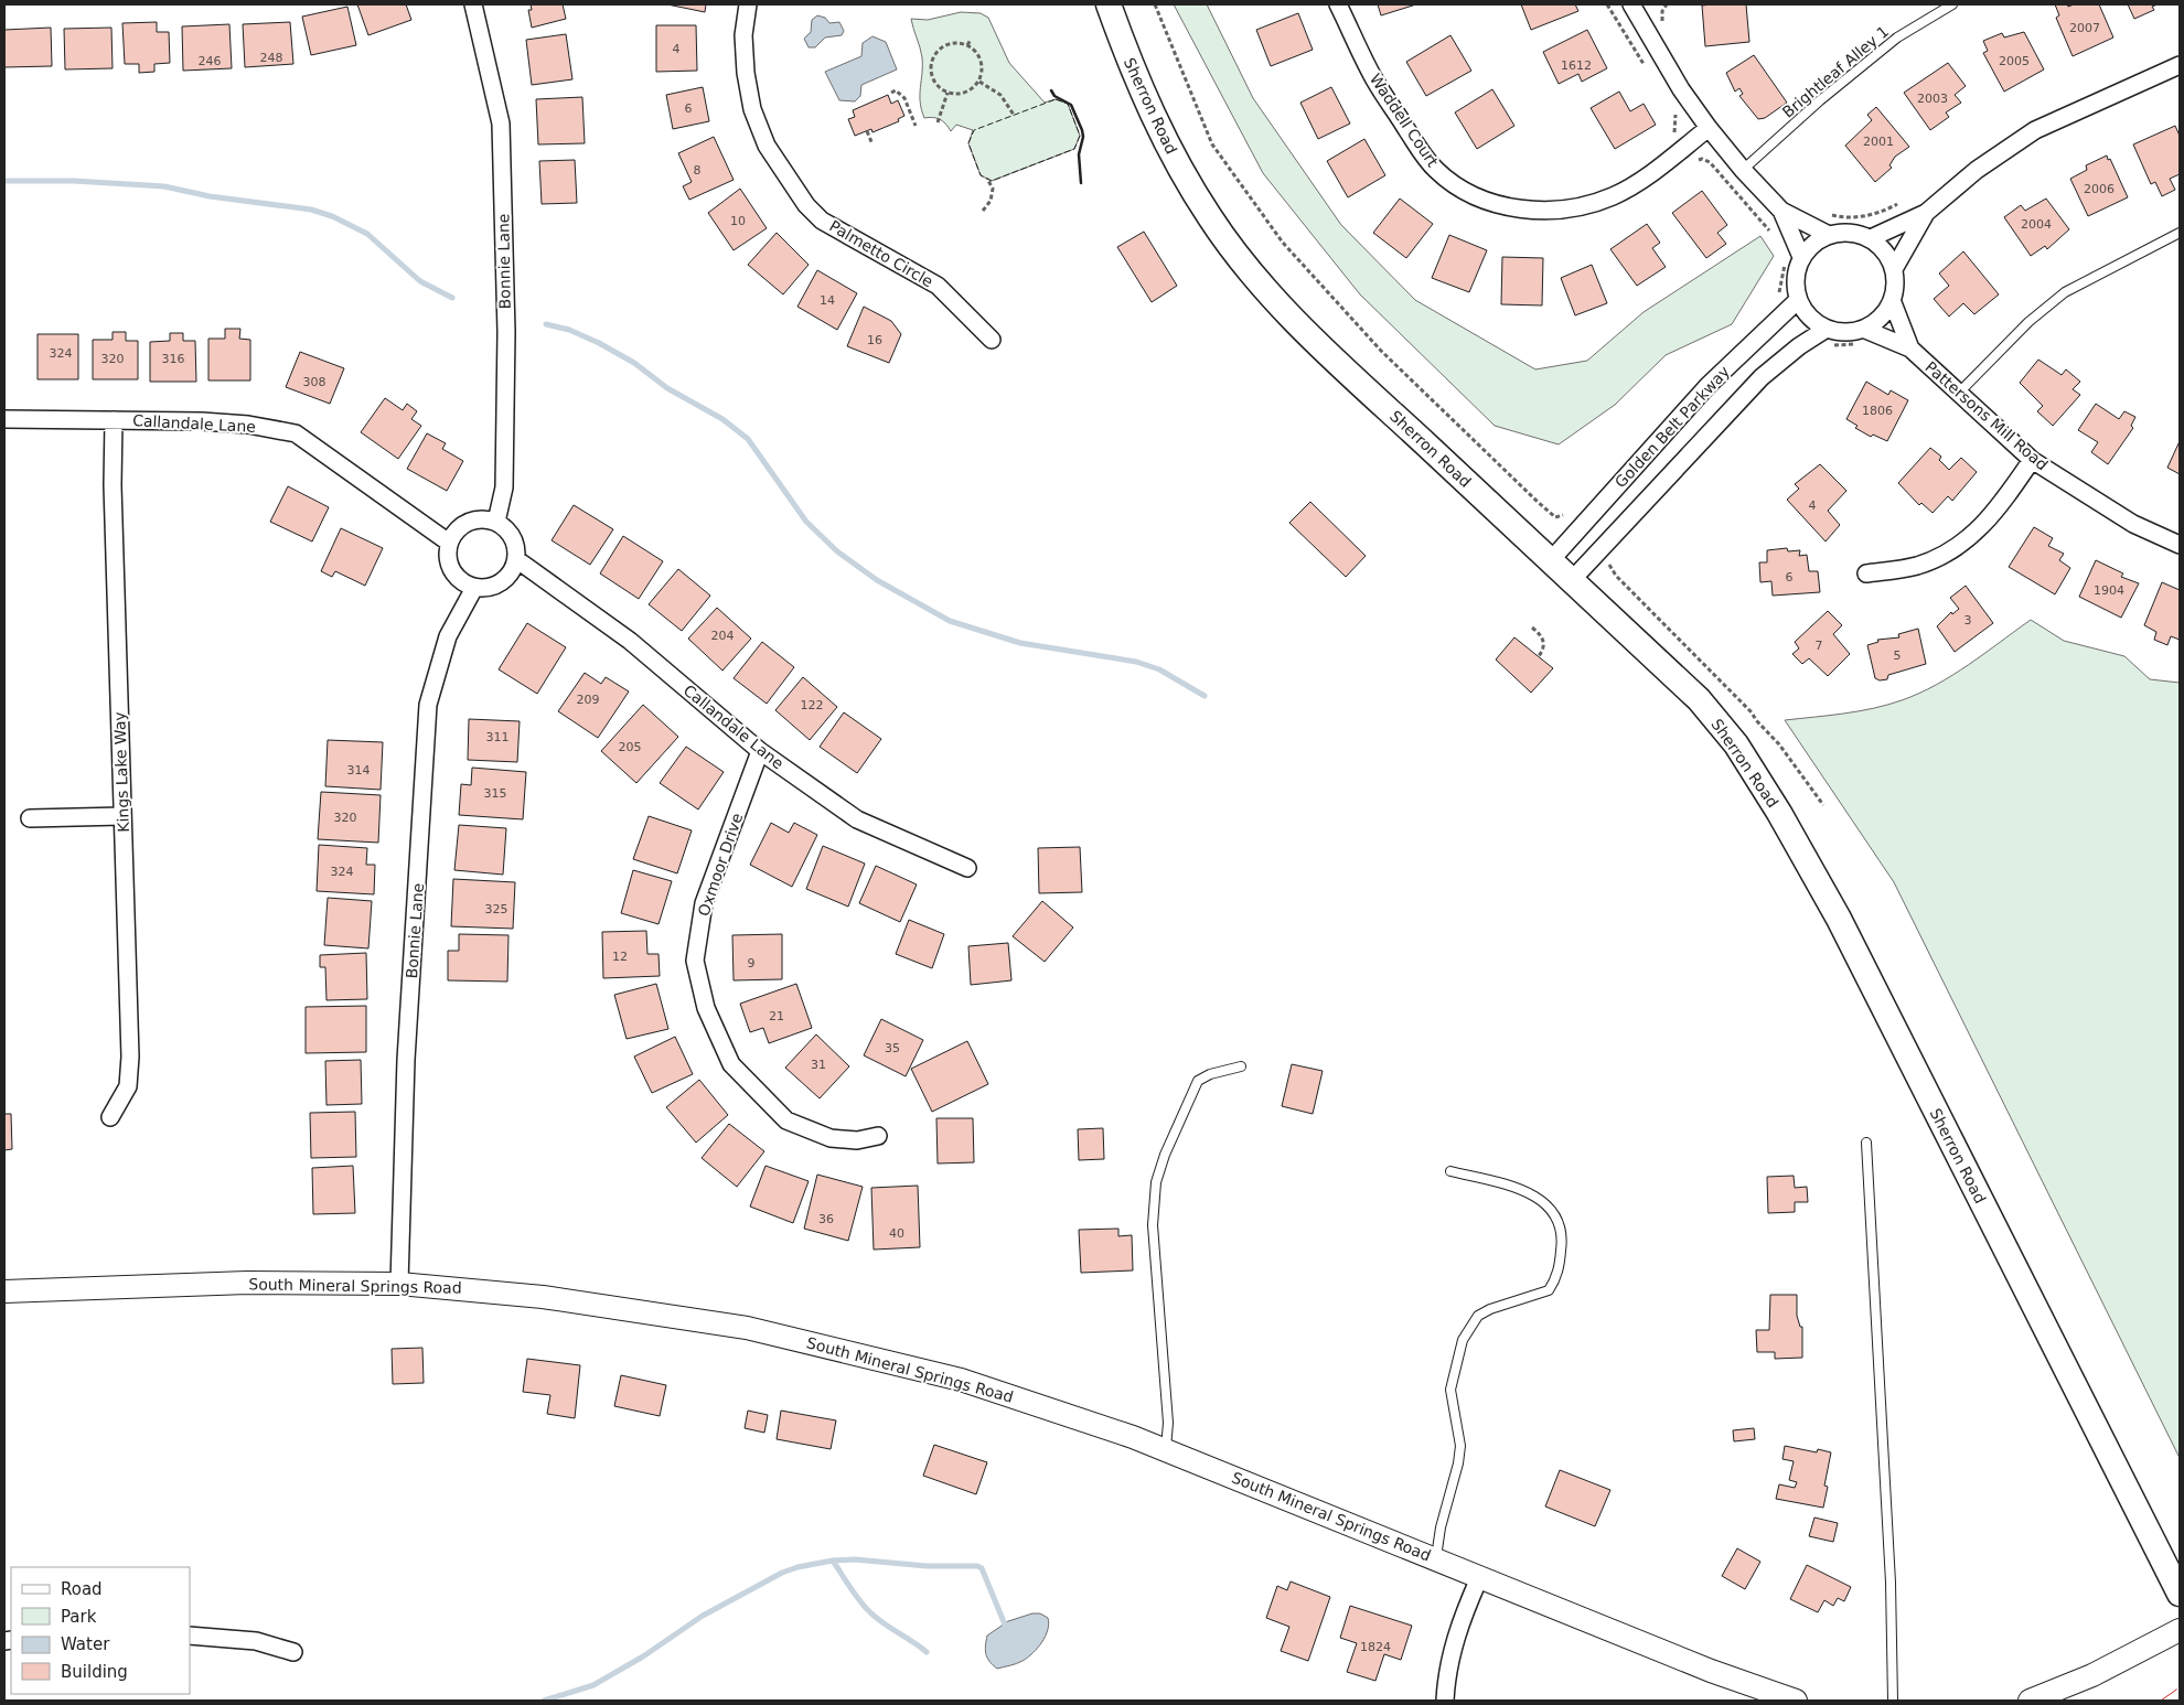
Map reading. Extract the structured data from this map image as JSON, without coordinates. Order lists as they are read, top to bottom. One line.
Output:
{"streets":{"main road":["Sherron Road"],"street":["Waddell Court","Palmetto Circle","Bonnie Lane","Pattersons Mill Road","Callandale Lane","Golden Belt Parkway","Kings Lake Way","Oxmoor Drive","South Mineral Springs Road"],"lane":["Brightleaf Alley 1"]},"crossings":[["Sherron Road","Golden Belt Parkway"],["Bonnie Lane","Callandale Lane"],["Bonnie Lane","South Mineral Springs Road"],["Pattersons Mill Road","Golden Belt Parkway"],["Callandale Lane","Kings Lake Way"],["Callandale Lane","Oxmoor Drive"]],"house_numbers":["2007","4","248","246","2005","1612","2003","6","2001","8","2006","10","2004","14","16","324","320","316","308","1806","4","6","1904","3","204","7","5","209","122","311","205","314","315","320","324","325","12","9","21","35","31","36","40","1824"],"legend":["Road","Park","Water","Building"]}
